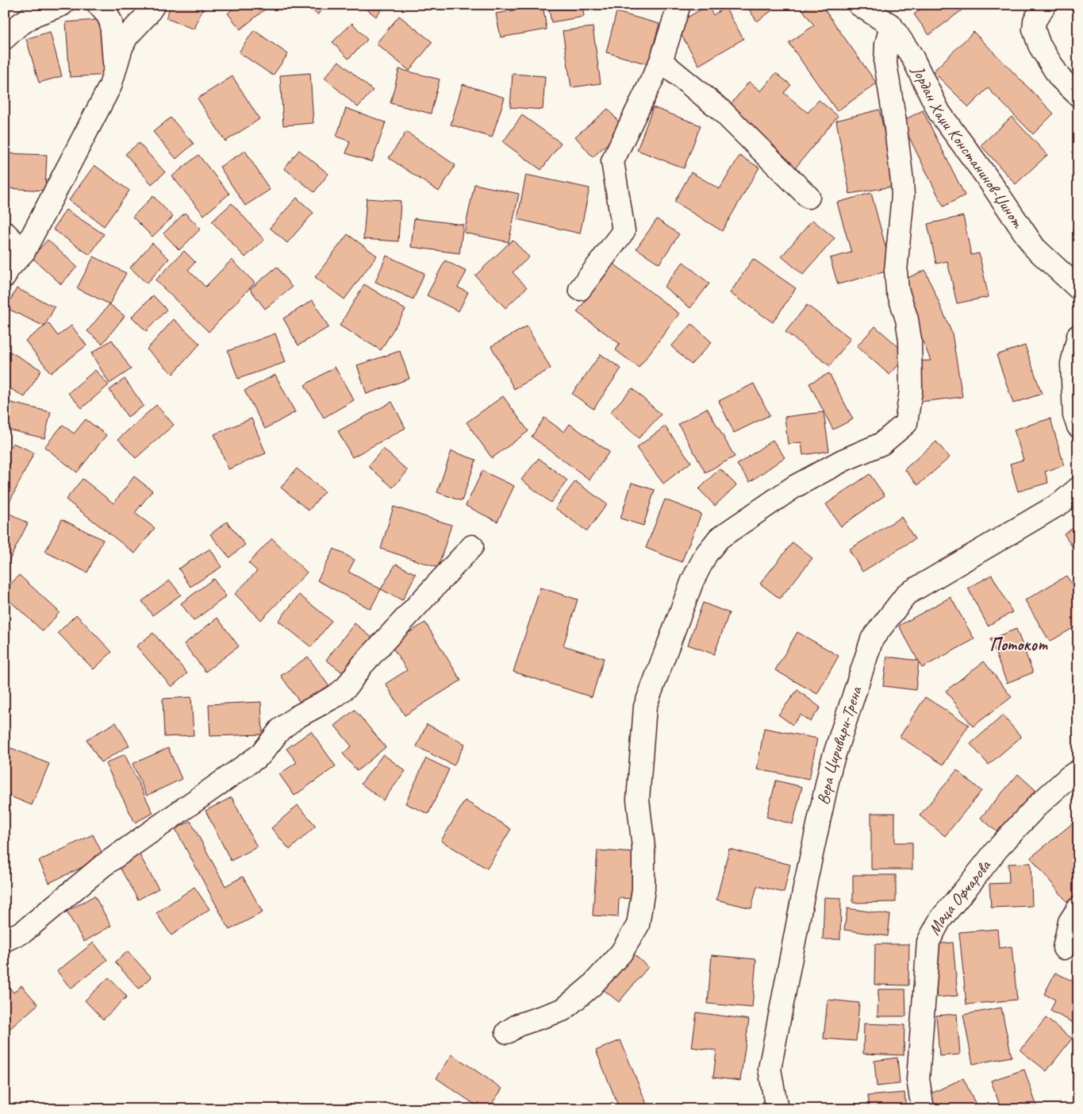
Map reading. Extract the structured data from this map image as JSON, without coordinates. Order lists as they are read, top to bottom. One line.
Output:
{"streets":{"street":["Јордан Хаџи Констанинов-Џинот","Вера Циривири-Трена","Маца Офчарова"]},"districts":["Потокот"]}
